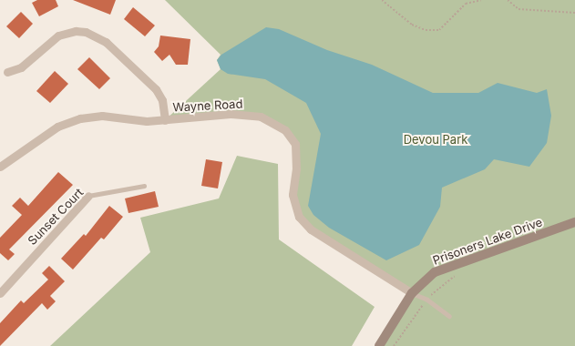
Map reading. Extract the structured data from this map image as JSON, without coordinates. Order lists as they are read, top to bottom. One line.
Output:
{"streets":{"street":["Wayne Road","Sunset Court","Prisoners Lake Drive"]},"crossings":[["Wayne Road","Prisoners Lake Drive"]],"parks":["Devou Park"]}
